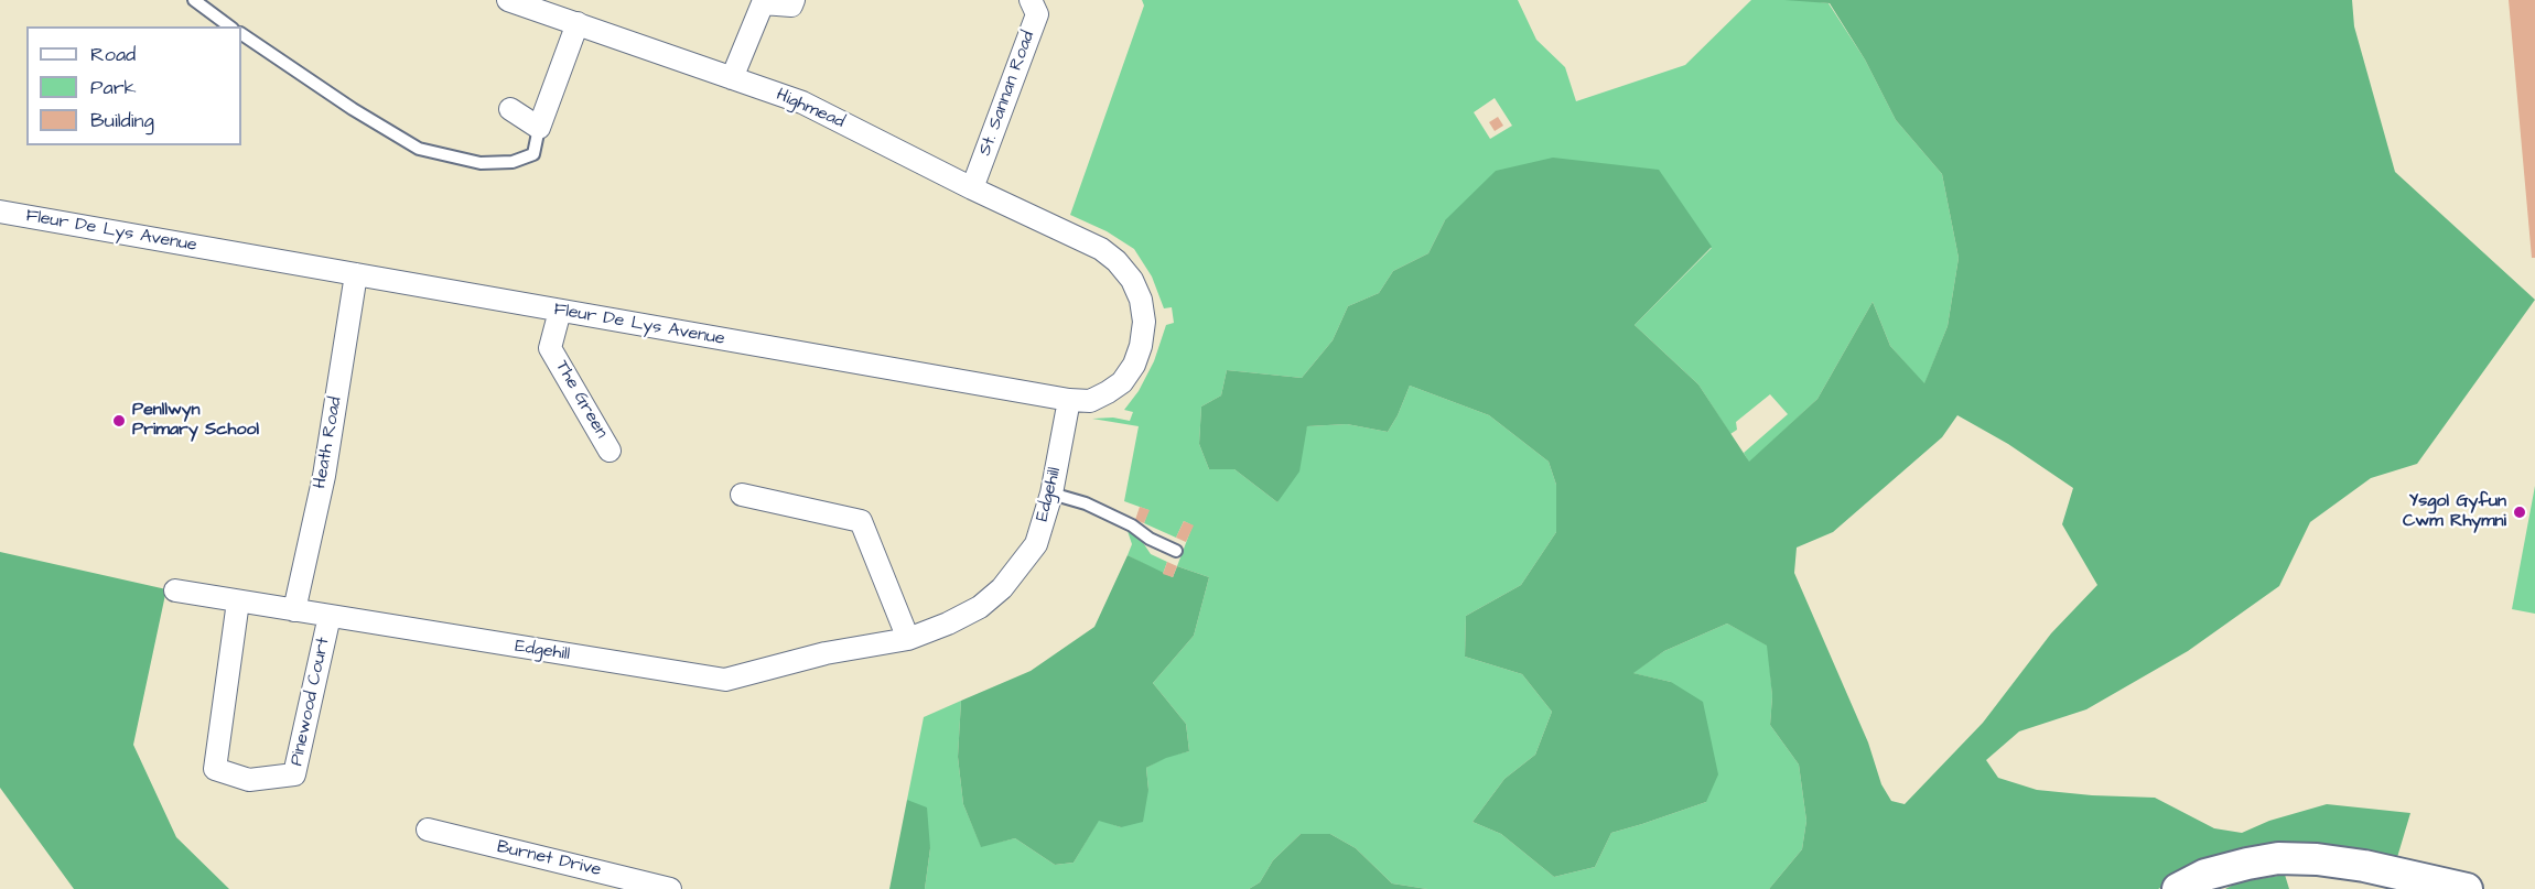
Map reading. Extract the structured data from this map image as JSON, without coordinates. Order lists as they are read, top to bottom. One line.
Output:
{"streets":{"street":["St. Sannan Road","Highmead","Fleur De Lys Avenue","The Green","Heath Road","Edgehill","Pinewood Court","Burnet Drive"]},"crossings":[["St. Sannan Road","Highmead"],["Highmead","Fleur De Lys Avenue"],["Fleur De Lys Avenue","The Green"],["Fleur De Lys Avenue","Heath Road"],["Fleur De Lys Avenue","Edgehill"],["Heath Road","Edgehill"],["Edgehill","Pinewood Court"]],"places":["Penllwyn Primary School","Ysgol Gyfun Cwm Rhymni"],"legend":["Road","Park","Building"]}
